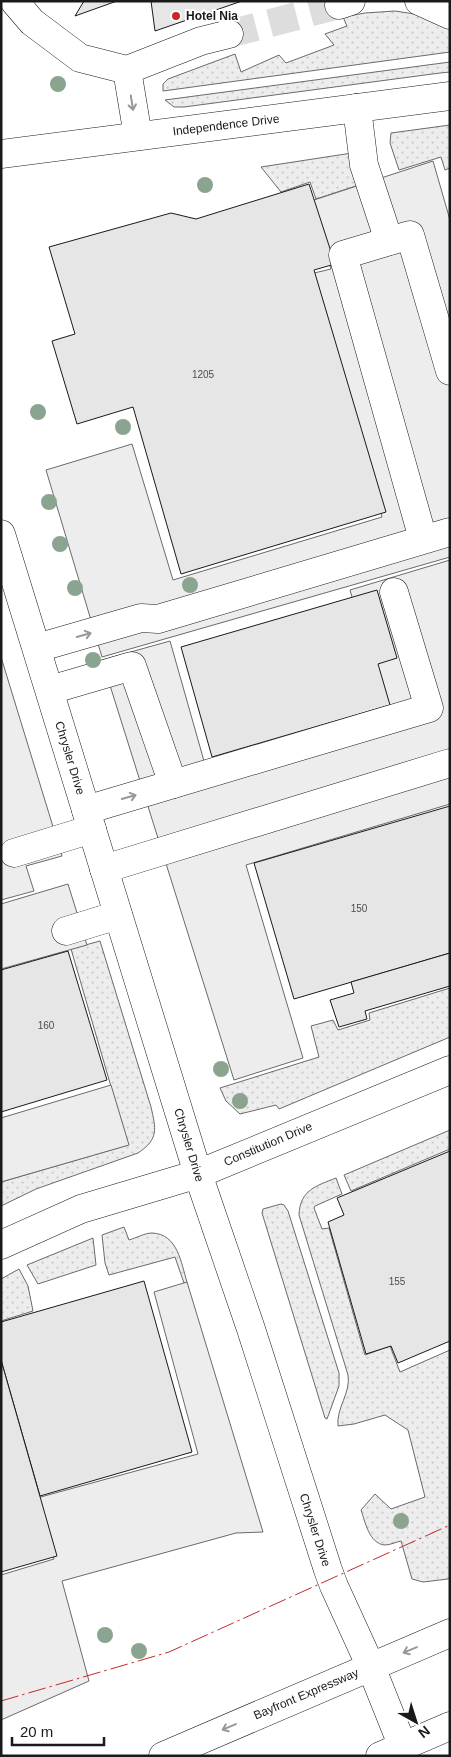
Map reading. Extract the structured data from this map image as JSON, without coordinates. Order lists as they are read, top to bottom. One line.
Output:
{"streets":{"main road":["Independence Drive","Chrysler Drive","Constitution Drive","Bayfront Expressway"]},"crossings":[["Chrysler Drive","Constitution Drive"],["Chrysler Drive","Bayfront Expressway"]],"one_way":["Bayfront Expressway"],"places":["Hotel Nia"],"house_numbers":["1205","150","160","155"],"scale_bar":"20 m","north":"bottom right"}
